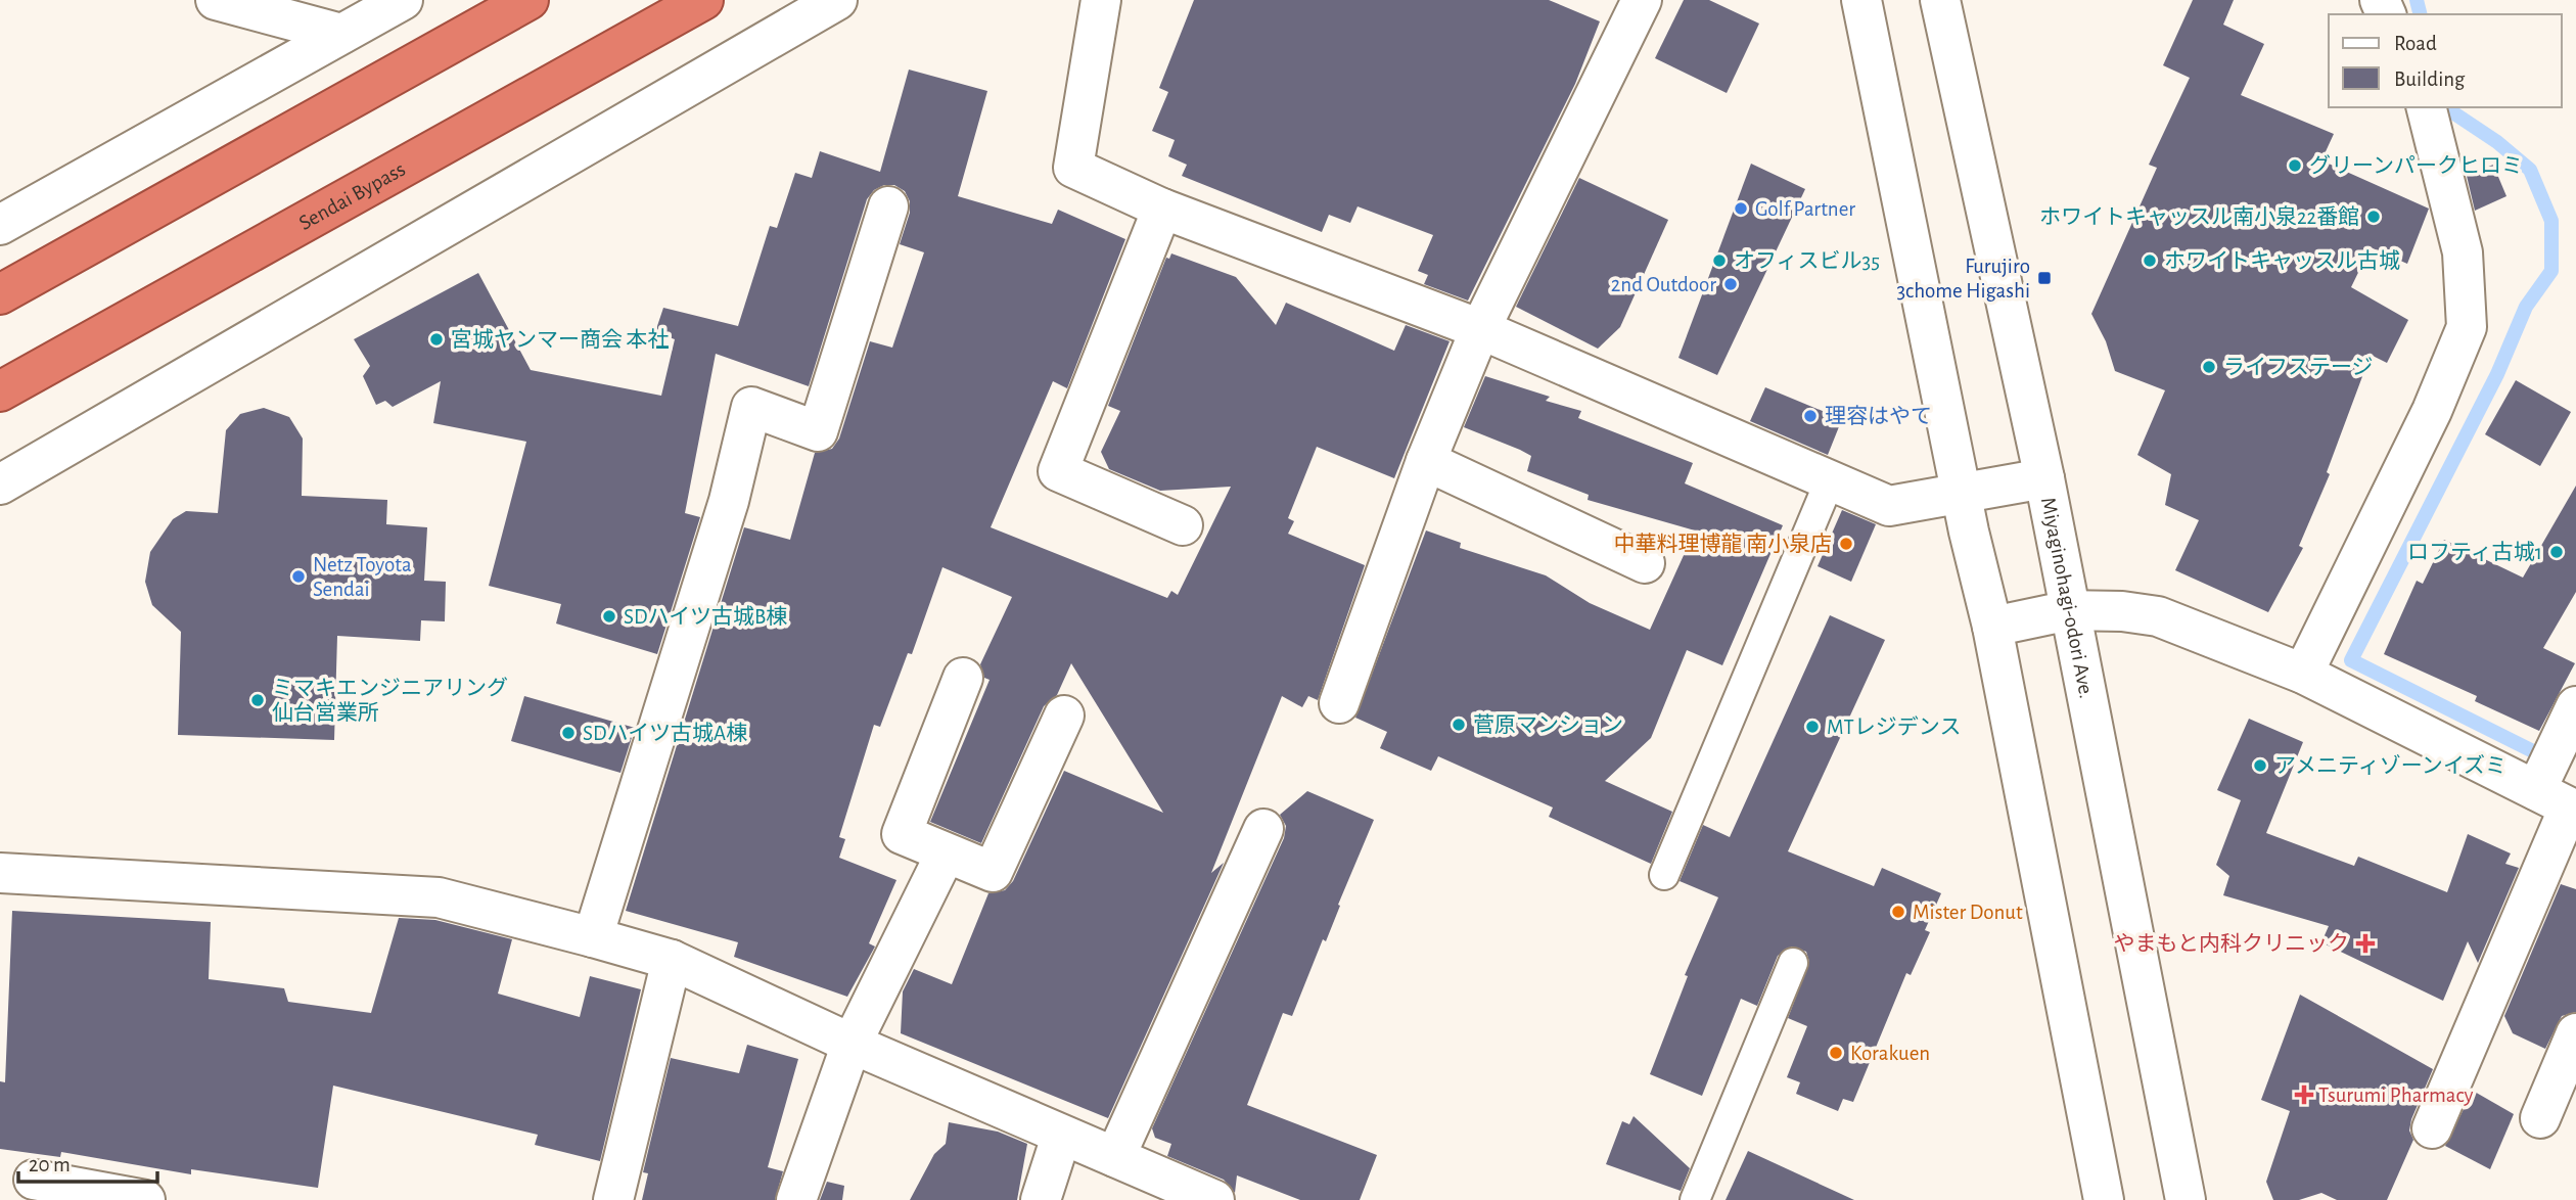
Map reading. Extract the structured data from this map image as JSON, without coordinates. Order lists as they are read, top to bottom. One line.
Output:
{"streets":{"highway":["Sendai Bypass"],"street":["Miyaginohagi-odori Ave."]},"places":{"other":["グリーンパークヒロミ","Golf Partner","ホワイトキャッスル南小泉22番館","オフィスビル35","ホワイトキャッスル古城","2nd Outdoor","宮城ヤンマー商会 本社","ライフステージ","理容はやて","中華料理博龍 南小泉店","ロフティ古城1","Netz Toyota Sendai","SDハイツ古城B棟","ミマキエンジニアリング 仙台営業所","菅原マンション","MTレジデンス","SDハイツ古城A棟","アメニティゾーンイズミ","Mister Donut","Korakuen"],"transit":["Furujiro 3chome Higashi"],"health":["やまもと内科クリニック","Tsurumi Pharmacy"]},"legend":["Road","Building"],"scale_bar":"20 m"}
